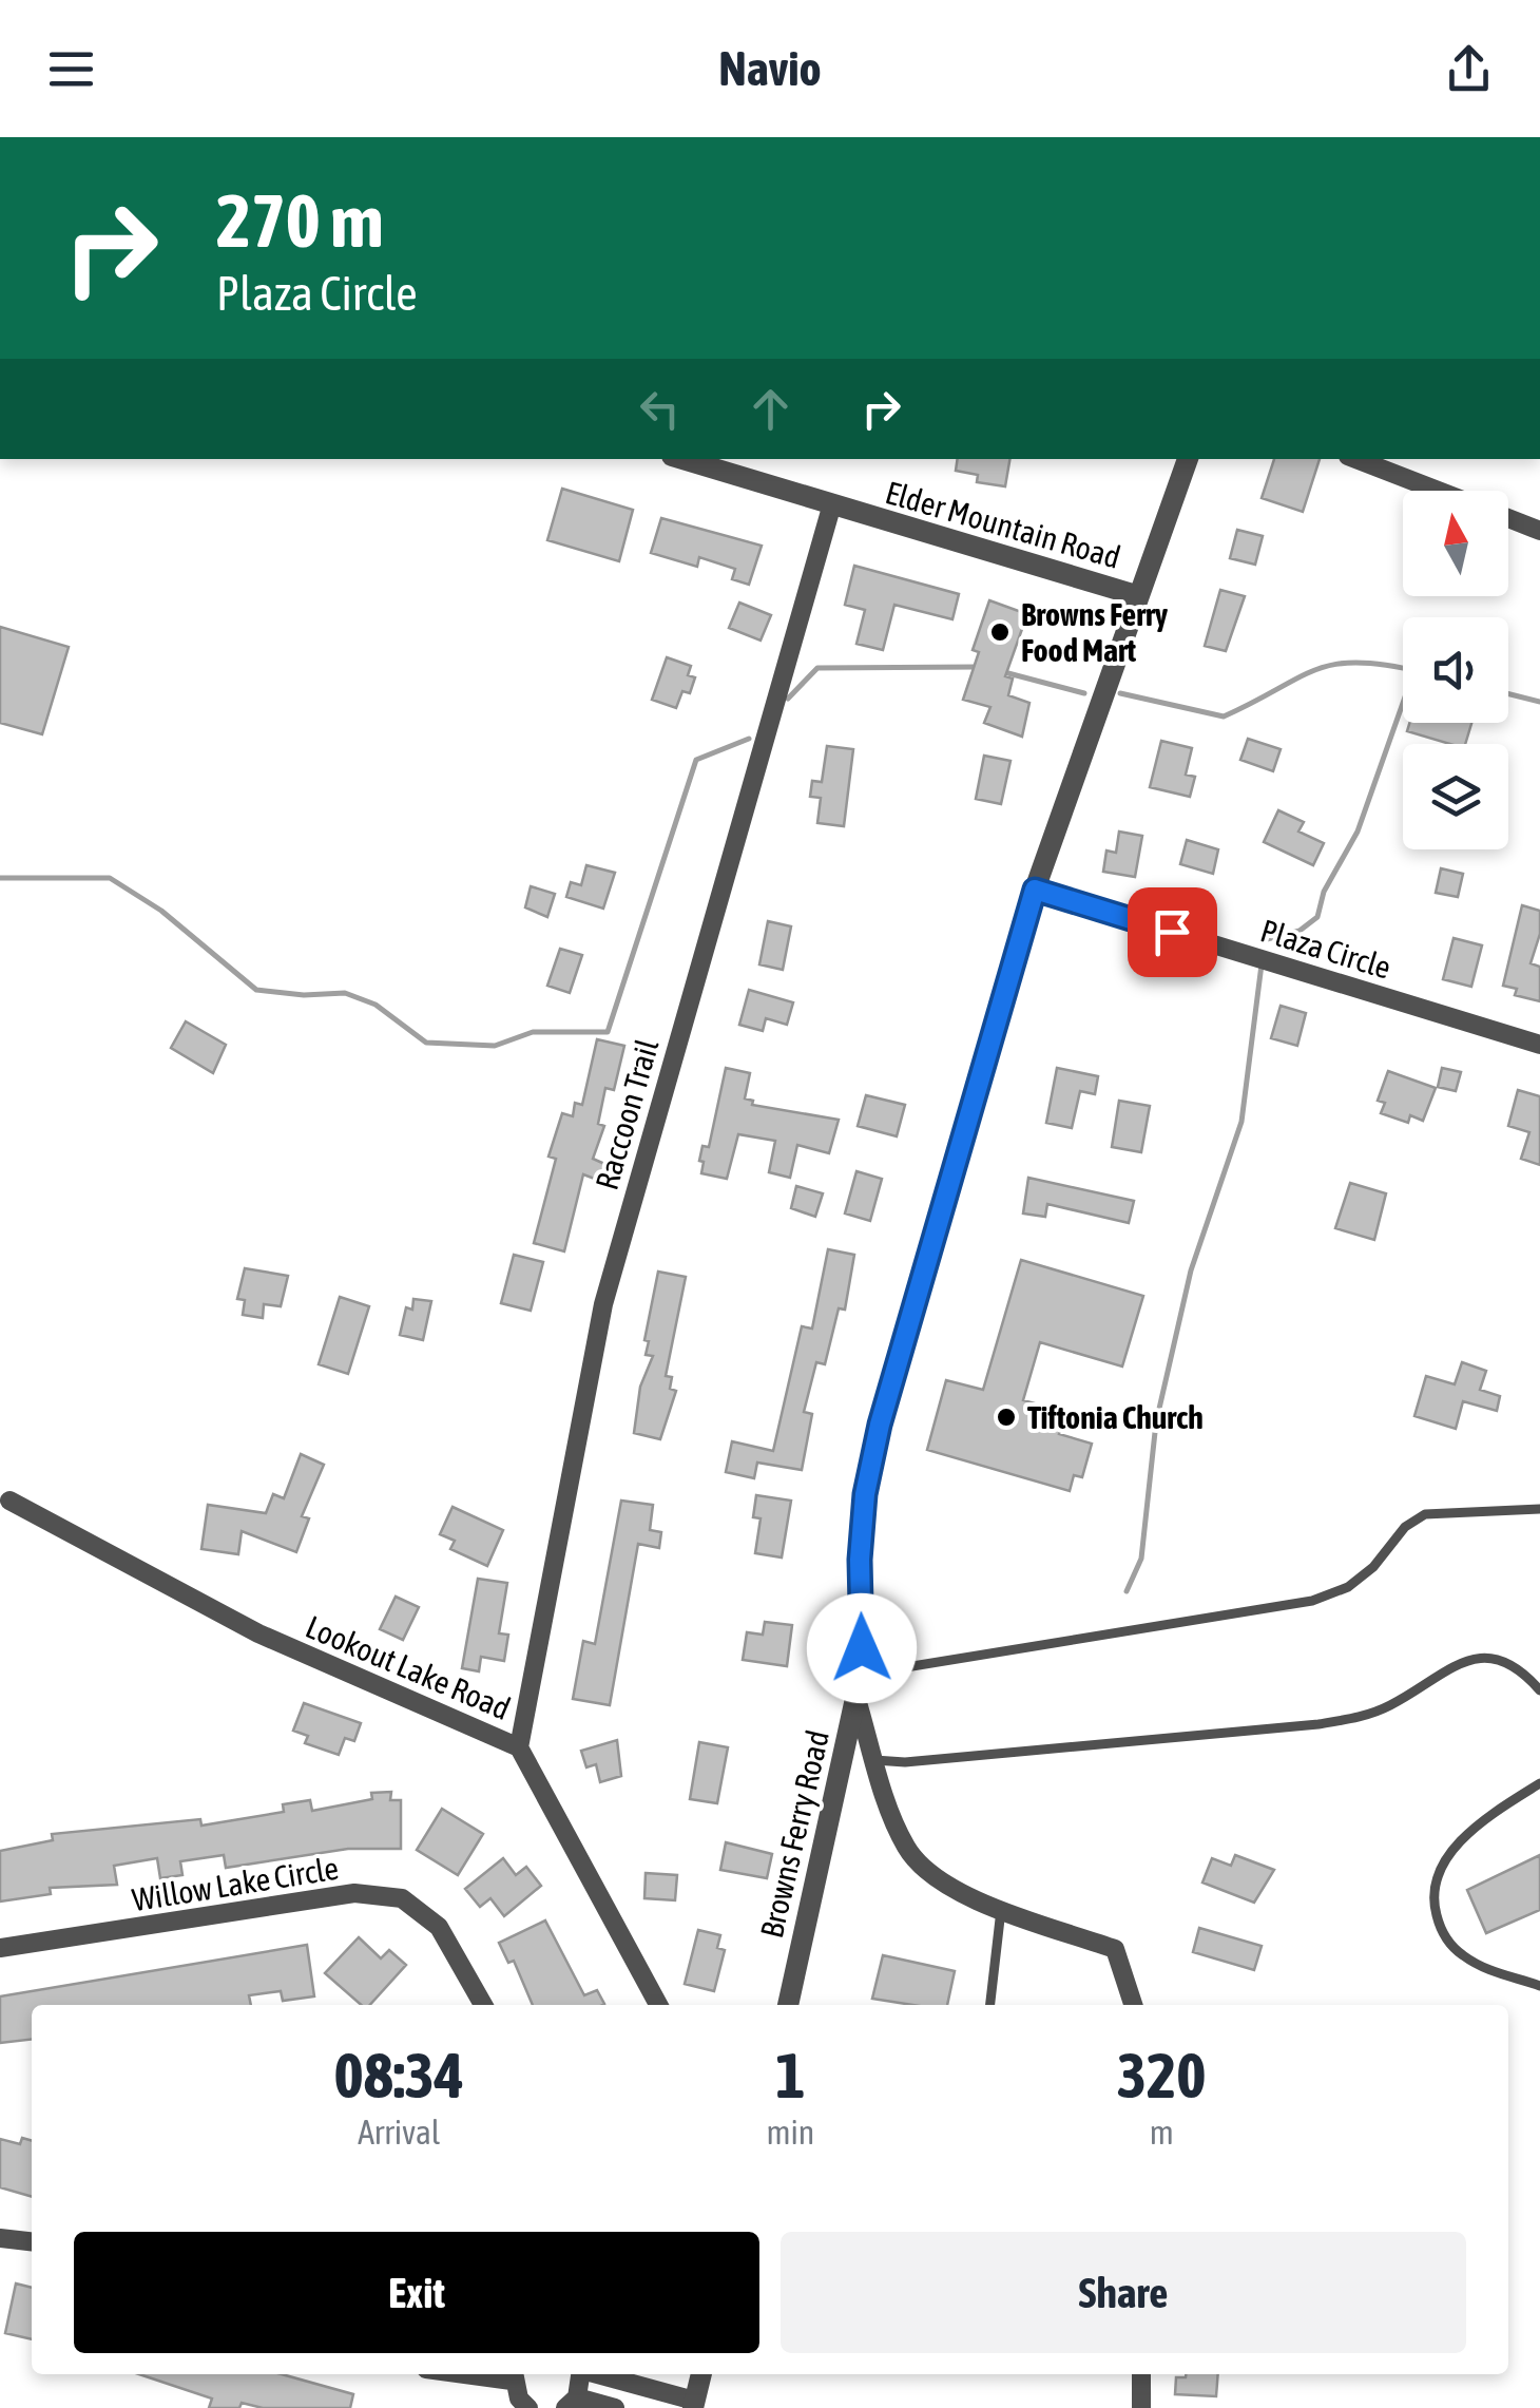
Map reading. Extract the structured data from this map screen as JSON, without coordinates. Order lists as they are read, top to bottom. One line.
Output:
{"streets":{"street":["Elder Mountain Road","Plaza Circle","Raccoon Trail","Lookout Lake Road","Browns Ferry Road","Willow Lake Circle"]},"crossings":[["Elder Mountain Road","Raccoon Trail"],["Elder Mountain Road","Browns Ferry Road"],["Plaza Circle","Browns Ferry Road"],["Raccoon Trail","Lookout Lake Road"]],"places":["Browns Ferry Food Mart","Tiftonia Church"],"north":"top","page":{"header":"Navio","turn":["270 m","Plaza Circle"],"eta":["08:34","Arrival","1","min","320","m"],"buttons":["Exit","Share"]}}
